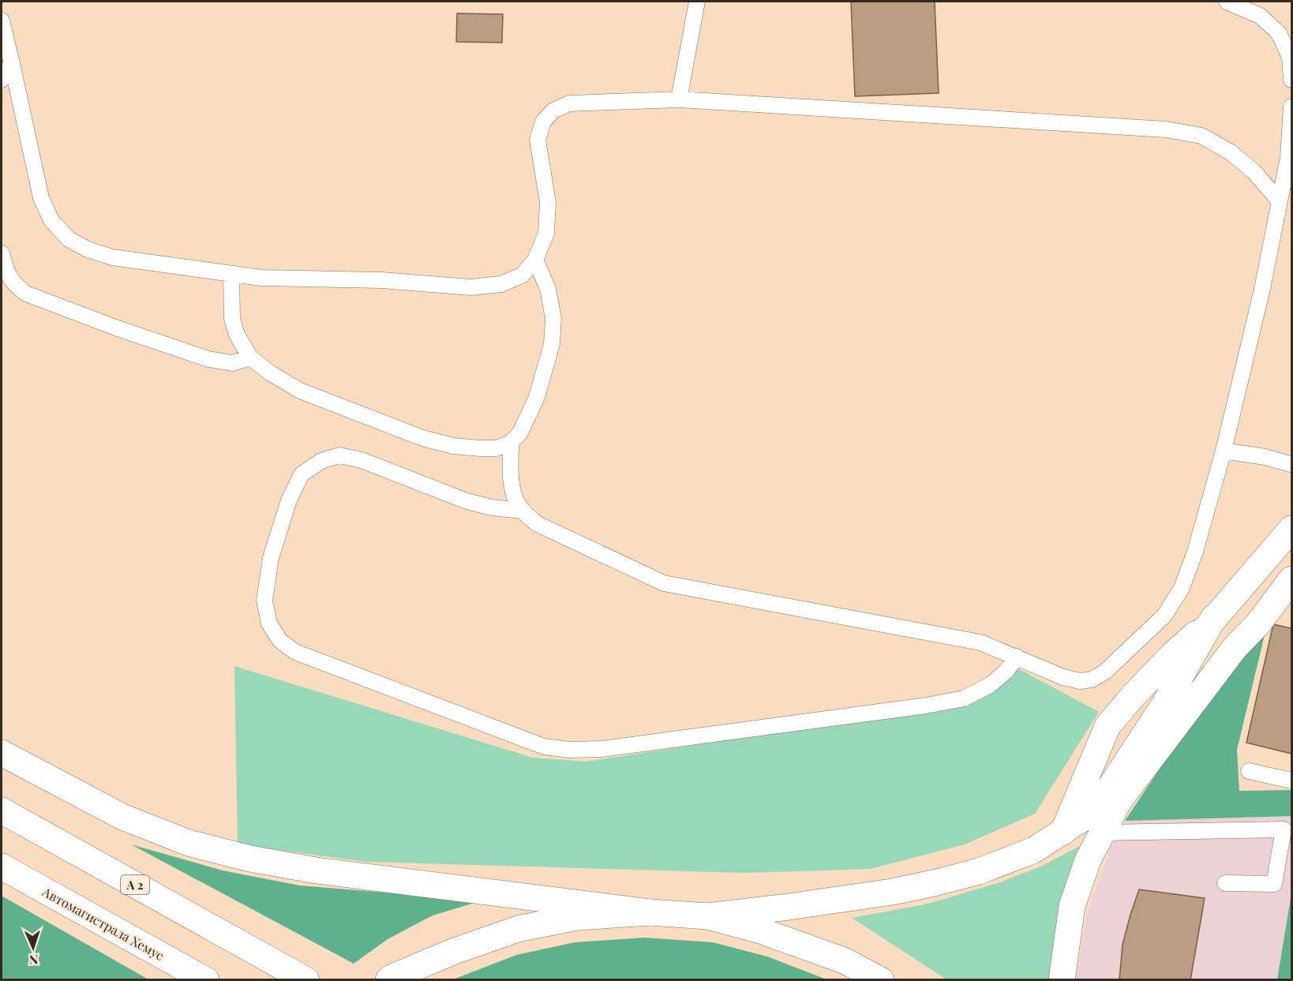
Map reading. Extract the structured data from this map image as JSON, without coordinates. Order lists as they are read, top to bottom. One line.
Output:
{"streets":{"main road":["A 2","Автомагистрала Хемус"]},"north":"bottom"}
